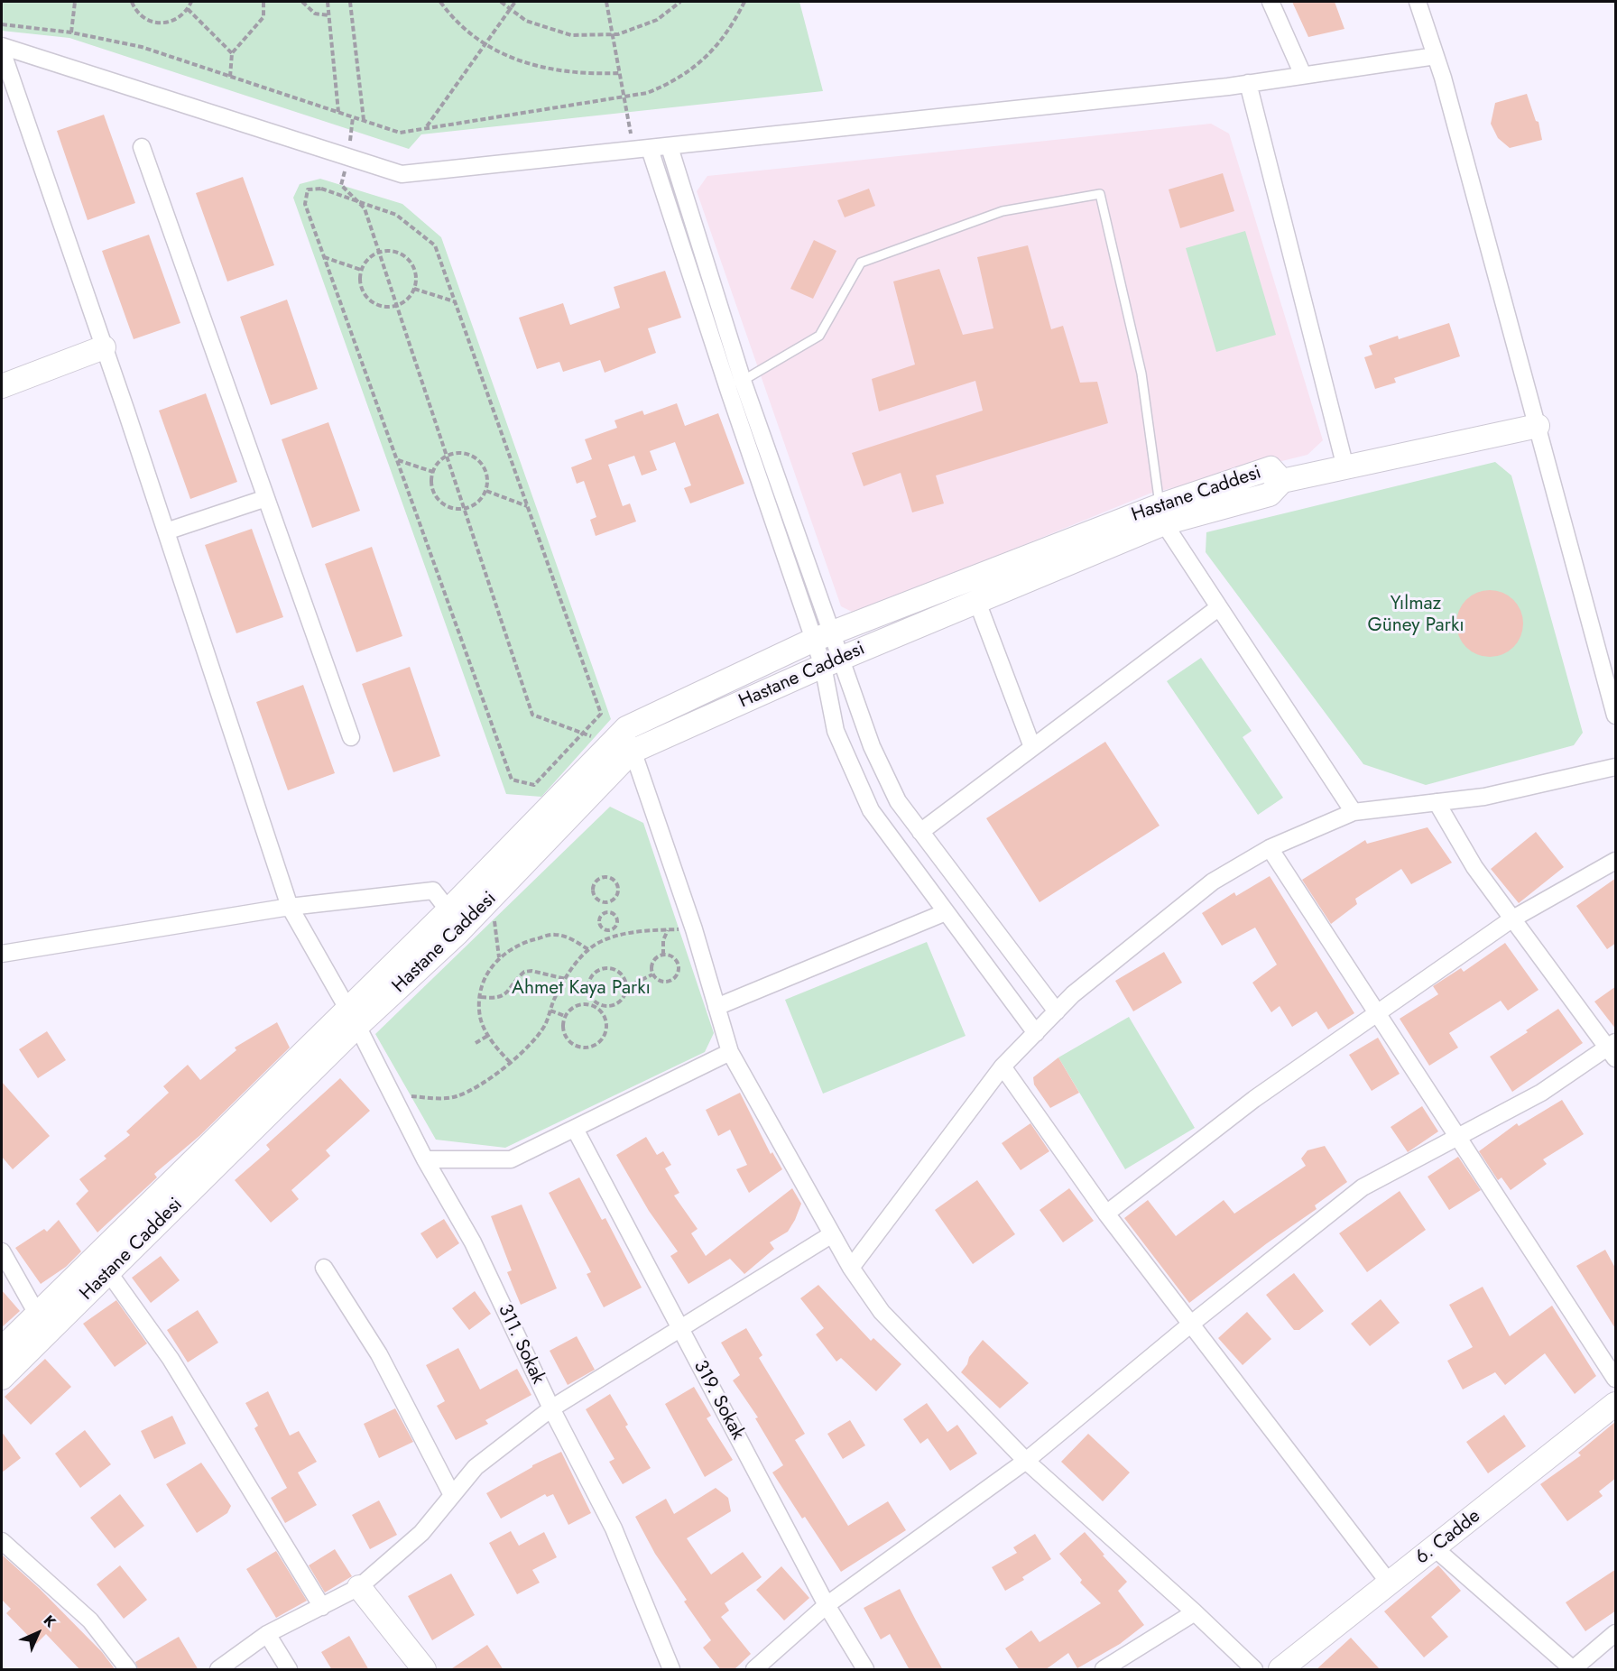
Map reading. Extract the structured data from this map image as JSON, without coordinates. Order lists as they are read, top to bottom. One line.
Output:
{"streets":{"main road":["Hastane Caddesi","6. Cadde"],"street":["311. Sokak","319. Sokak"]},"crossings":[["Hastane Caddesi","311. Sokak"]],"parks":["Yılmaz Güney Parkı","Ahmet Kaya Parkı"],"north":"top right"}
